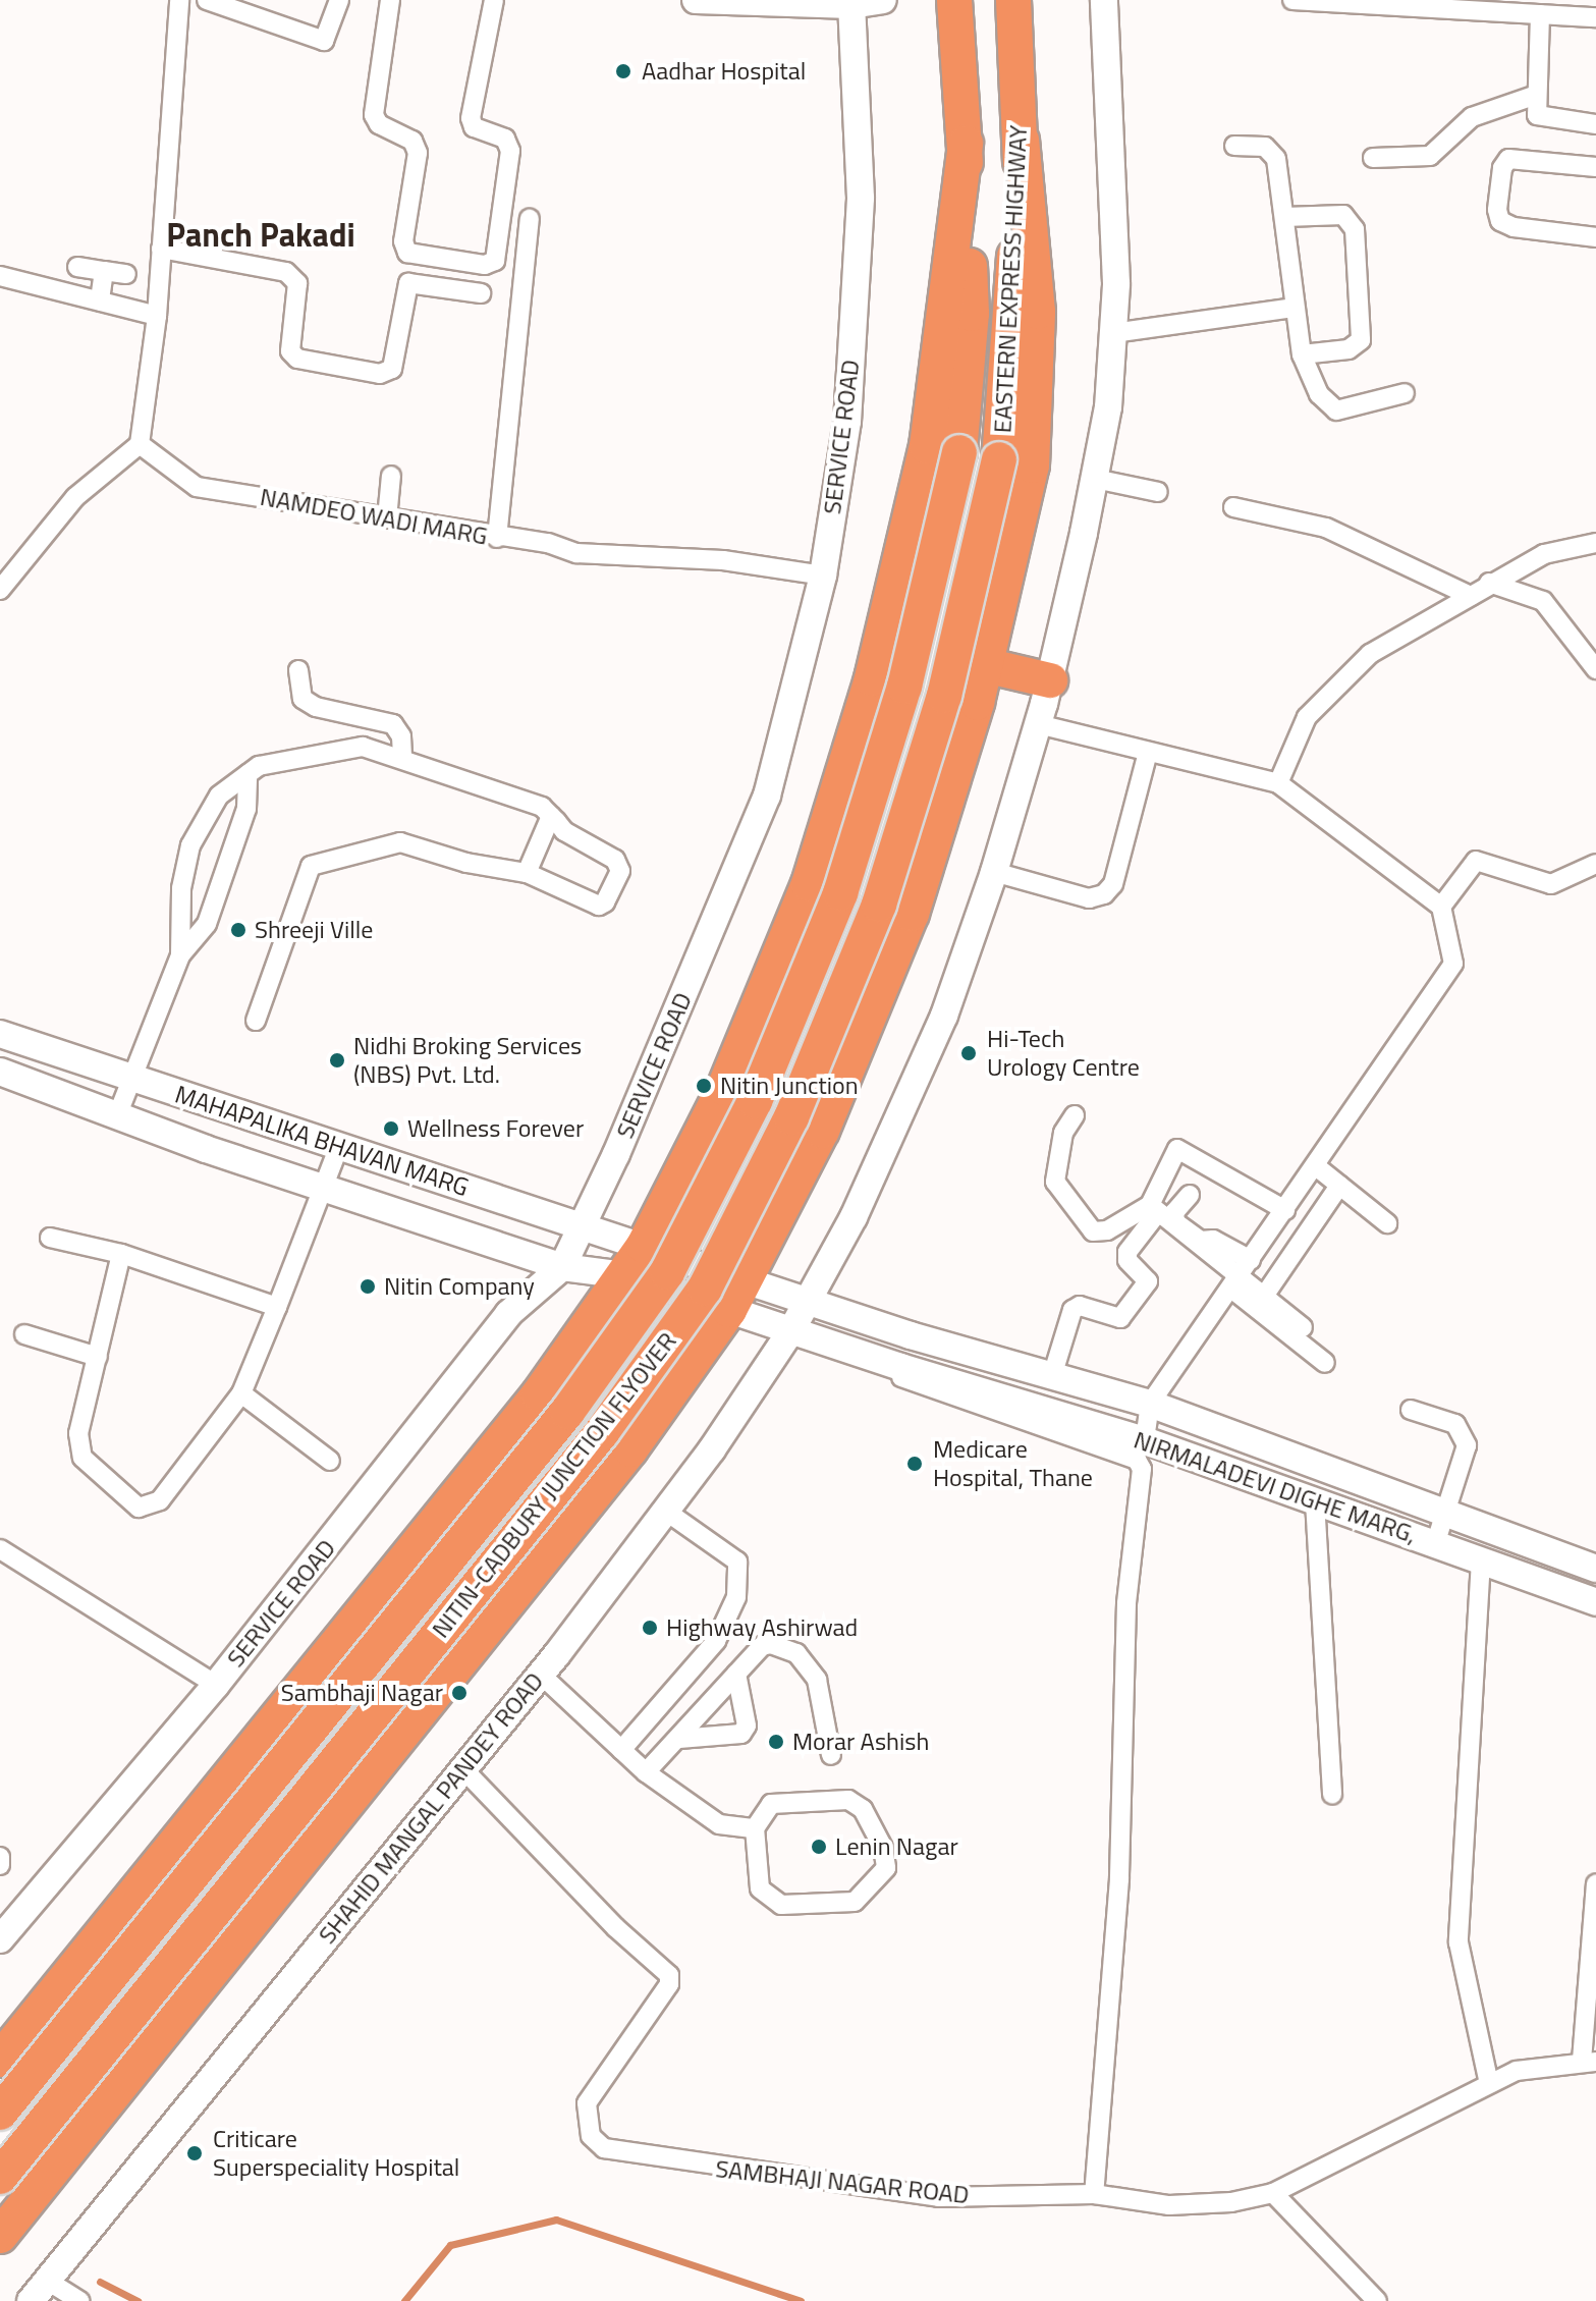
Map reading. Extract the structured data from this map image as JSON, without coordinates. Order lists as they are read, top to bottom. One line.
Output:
{"streets":{"highway":["EASTERN EXPRESS HIGHWAY","NITIN-CADBURY JUNCTION FLYOVER"],"street":["SERVICE ROAD","NAMDEO WADI MARG","MAHAPALIKA BHAVAN MARG","NIRMALADEVI DIGHE MARG,","SHAHID MANGAL PANDEY ROAD","SAMBHAJI NAGAR ROAD"]},"crossings":[["EASTERN EXPRESS HIGHWAY","NITIN-CADBURY JUNCTION FLYOVER"],["SERVICE ROAD","NAMDEO WADI MARG"],["SERVICE ROAD","MAHAPALIKA BHAVAN MARG"],["MAHAPALIKA BHAVAN MARG","NIRMALADEVI DIGHE MARG,"],["NIRMALADEVI DIGHE MARG,","SHAHID MANGAL PANDEY ROAD"],["SHAHID MANGAL PANDEY ROAD","SAMBHAJI NAGAR ROAD"]],"districts":["Panch Pakadi"],"places":["Aadhar Hospital","Shreeji Ville","Hi-Tech Urology Centre","Nidhi Broking Services (NBS) Pvt. Ltd.","Nitin Junction","Wellness Forever","Nitin Company","Medicare Hospital, Thane","Highway Ashirwad","Sambhaji Nagar","Morar Ashish","Lenin Nagar","Criticare Superspeciality Hospital"]}
